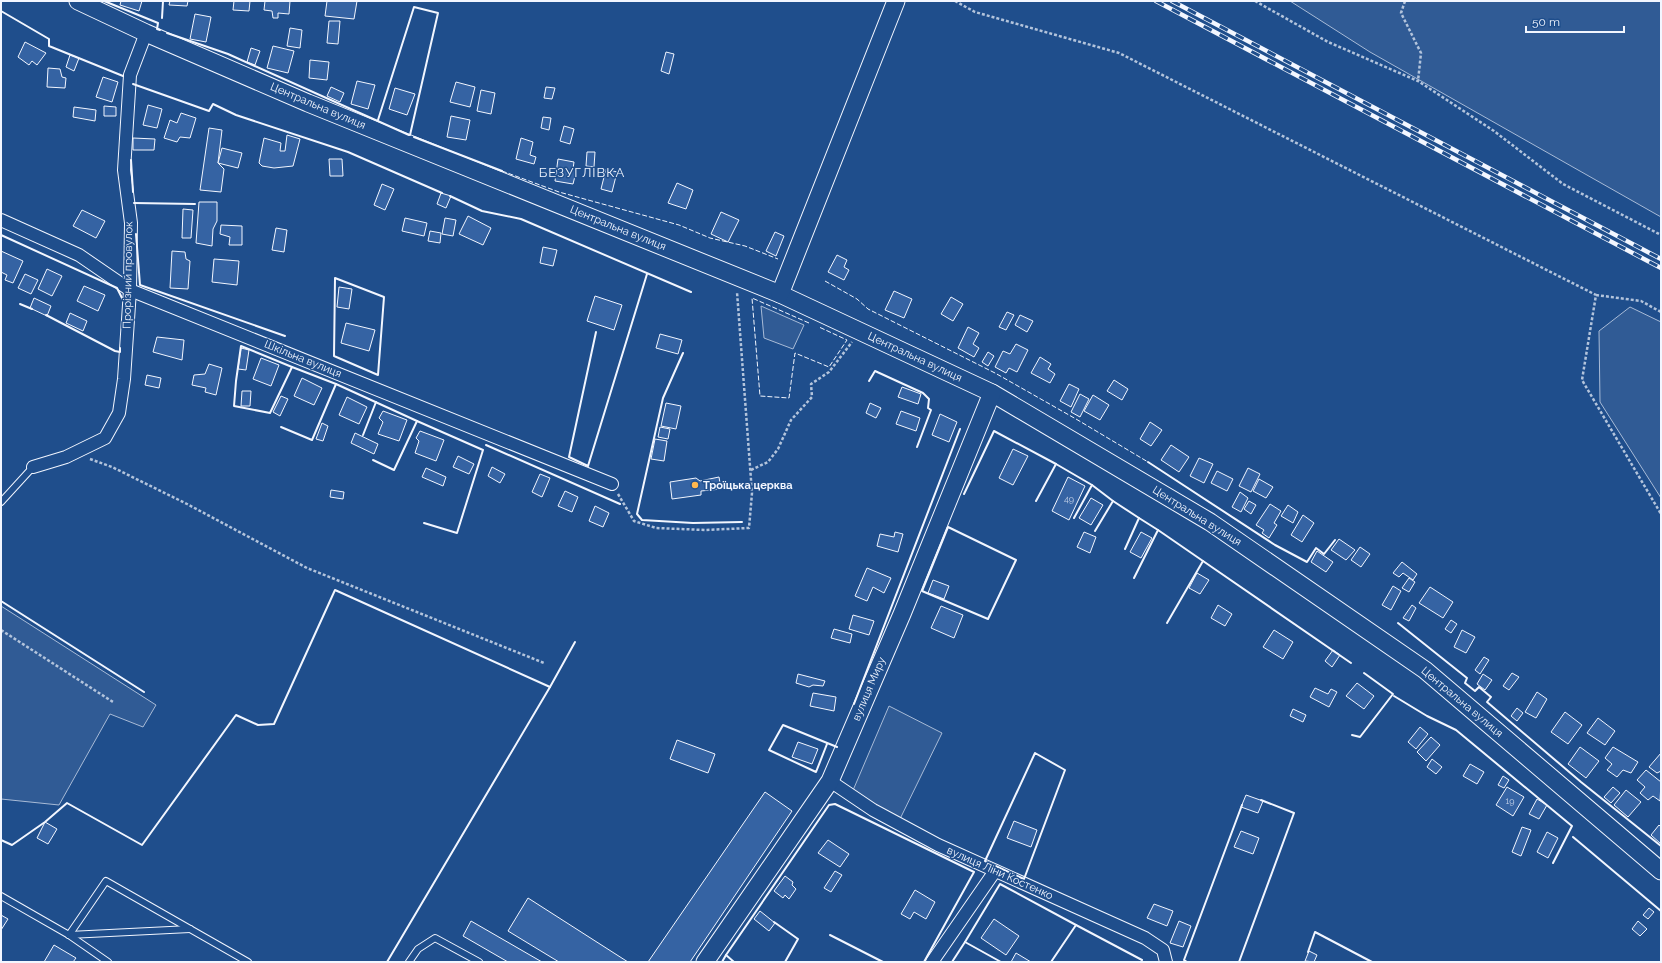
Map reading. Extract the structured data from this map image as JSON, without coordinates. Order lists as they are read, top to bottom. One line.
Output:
{"streets":{"street":["Центральна вулиця","Прорізний провулок","Шкільна вулиця","вулиця Миру","вулиця Ліни Костенко"]},"crossings":[["Центральна вулиця","Прорізний провулок"],["Центральна вулиця","вулиця Миру"],["Прорізний провулок","Шкільна вулиця"],["вулиця Миру","вулиця Ліни Костенко"]],"districts":["БЕЗУГЛІВКА"],"places":["Троїцька церква"],"house_numbers":["49","19"],"scale_bar":"50 m"}
